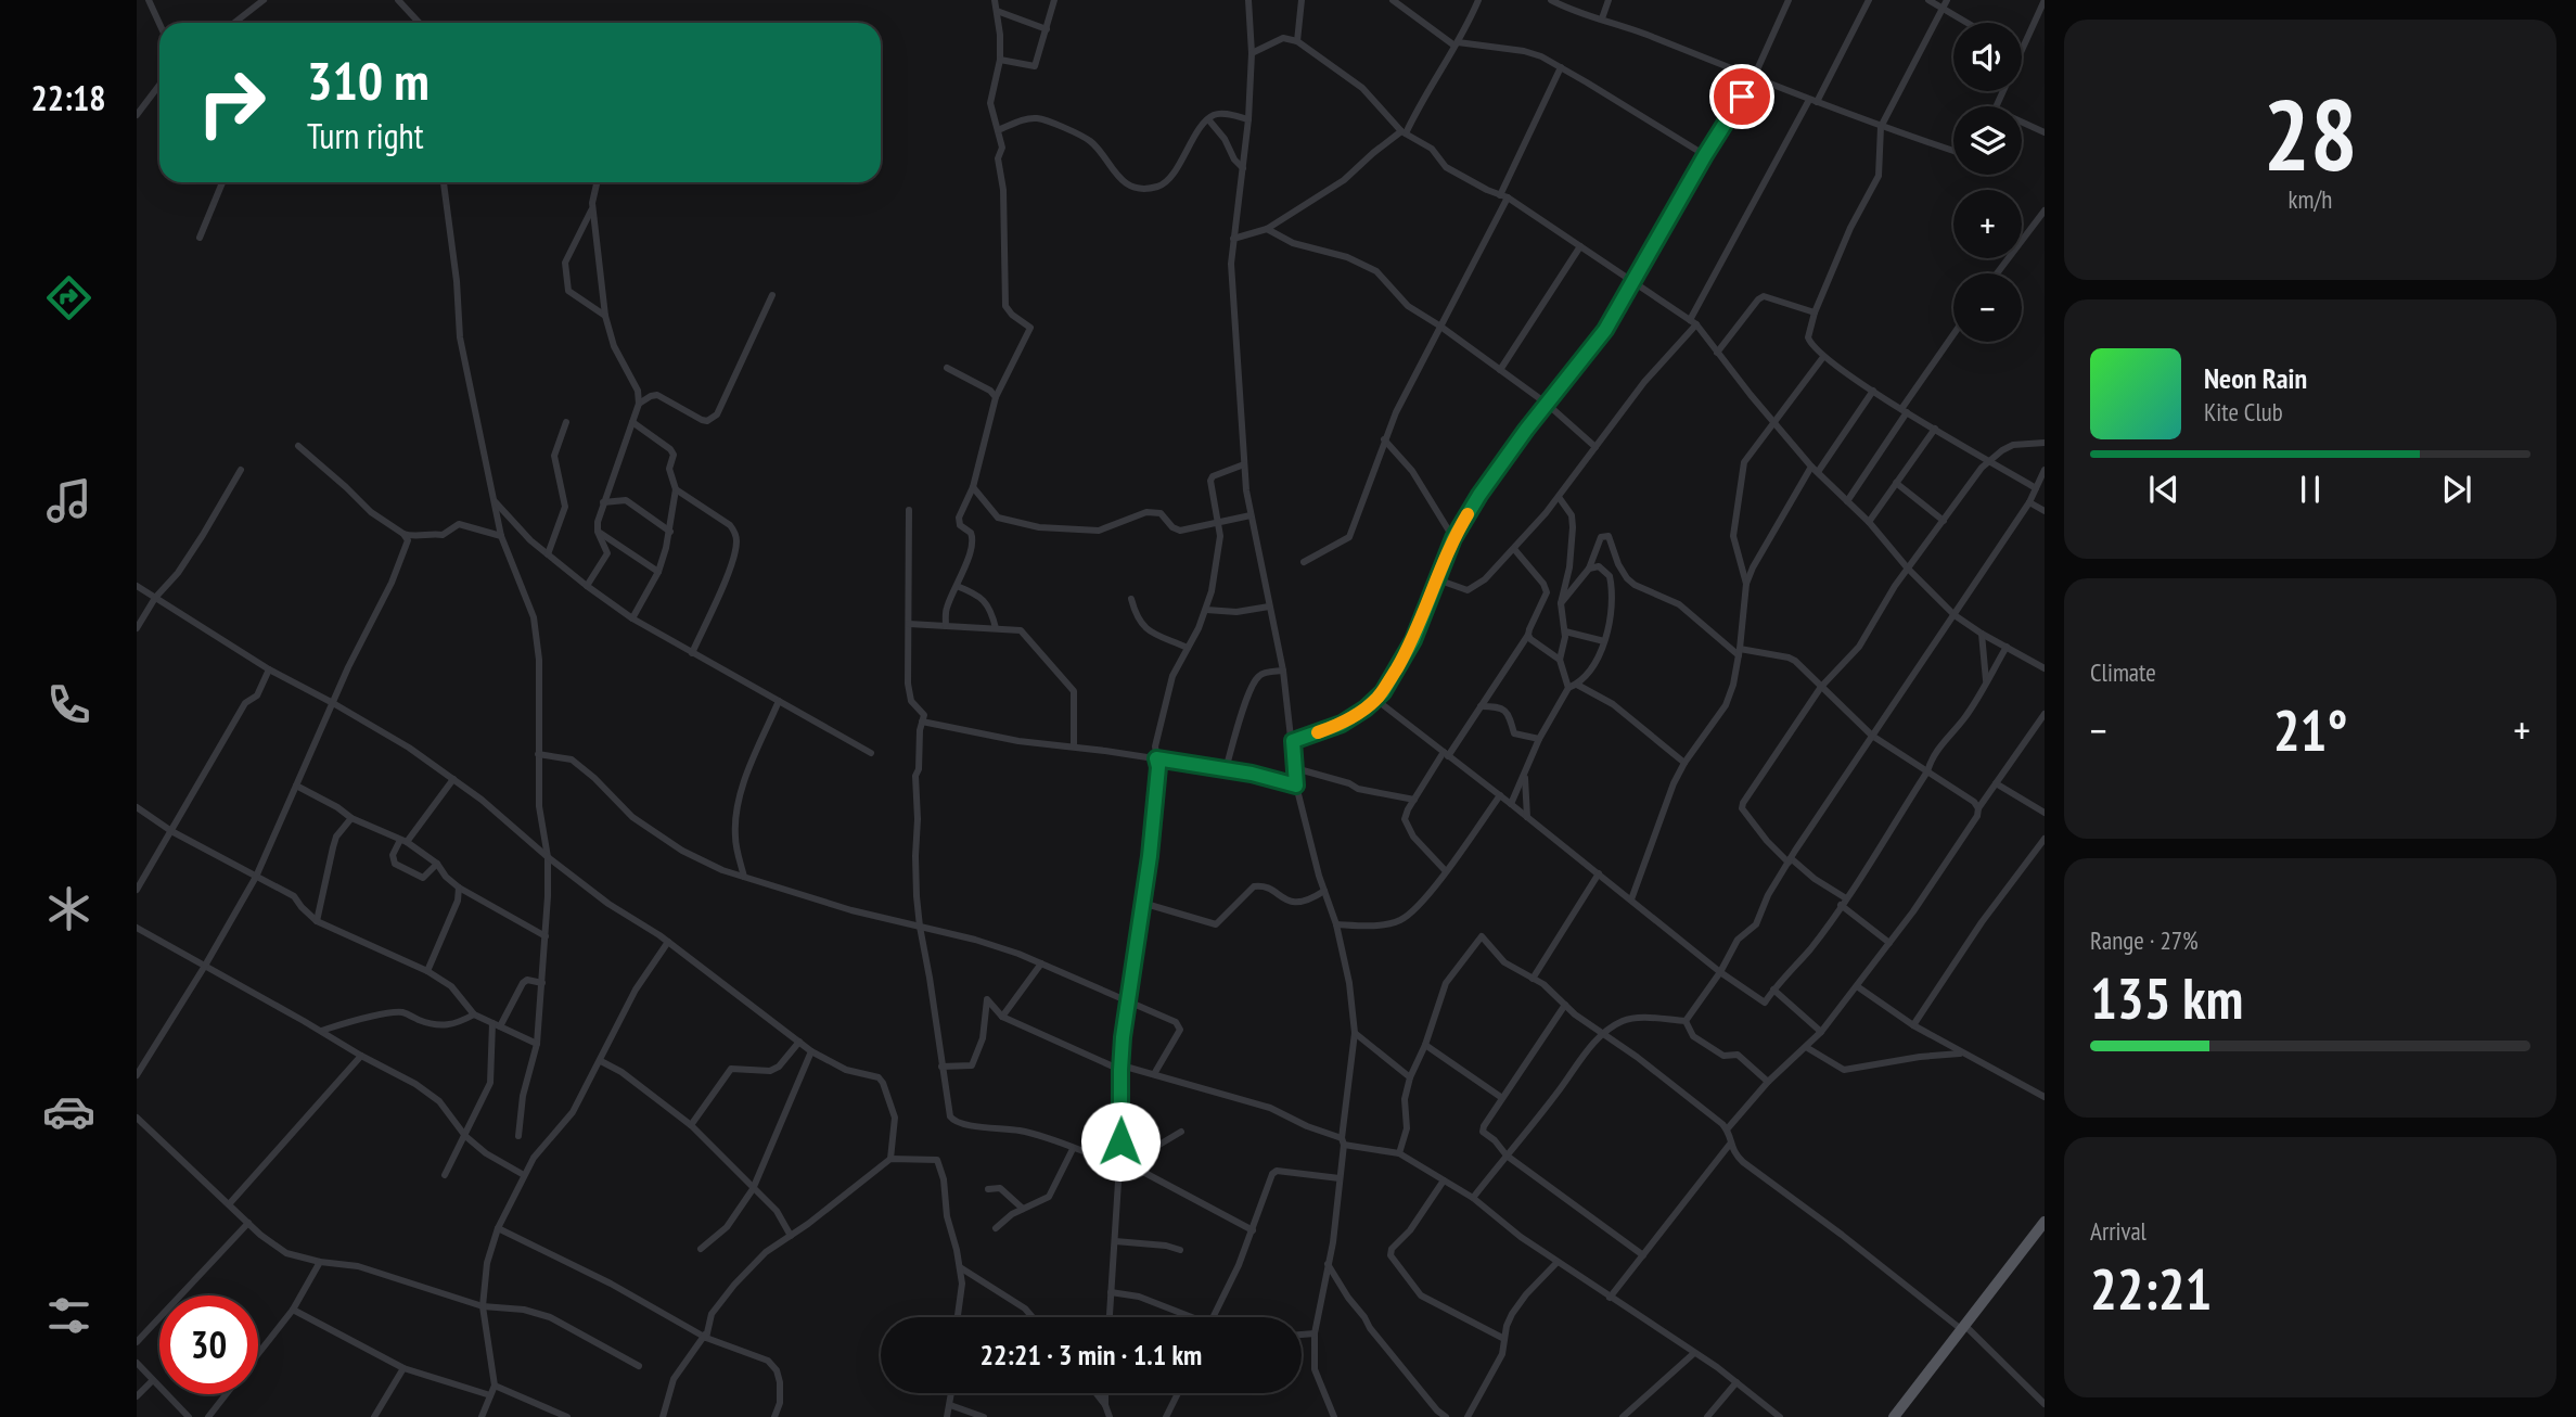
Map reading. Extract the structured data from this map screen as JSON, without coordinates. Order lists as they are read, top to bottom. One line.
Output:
{"page":{"tabs":"22:18","tile":[["28","km/h"],"Climate",["Range · 27%","135 km"],["Arrival","22:21"]],"map_buttons":["+","−"],"turn":["310 m","Turn right"],"song":["Neon Rain","Kite Club"],"heat":["−","21°","+"],"limit":"30","trip":"22:21 · 3 min · 1.1 km"}}
